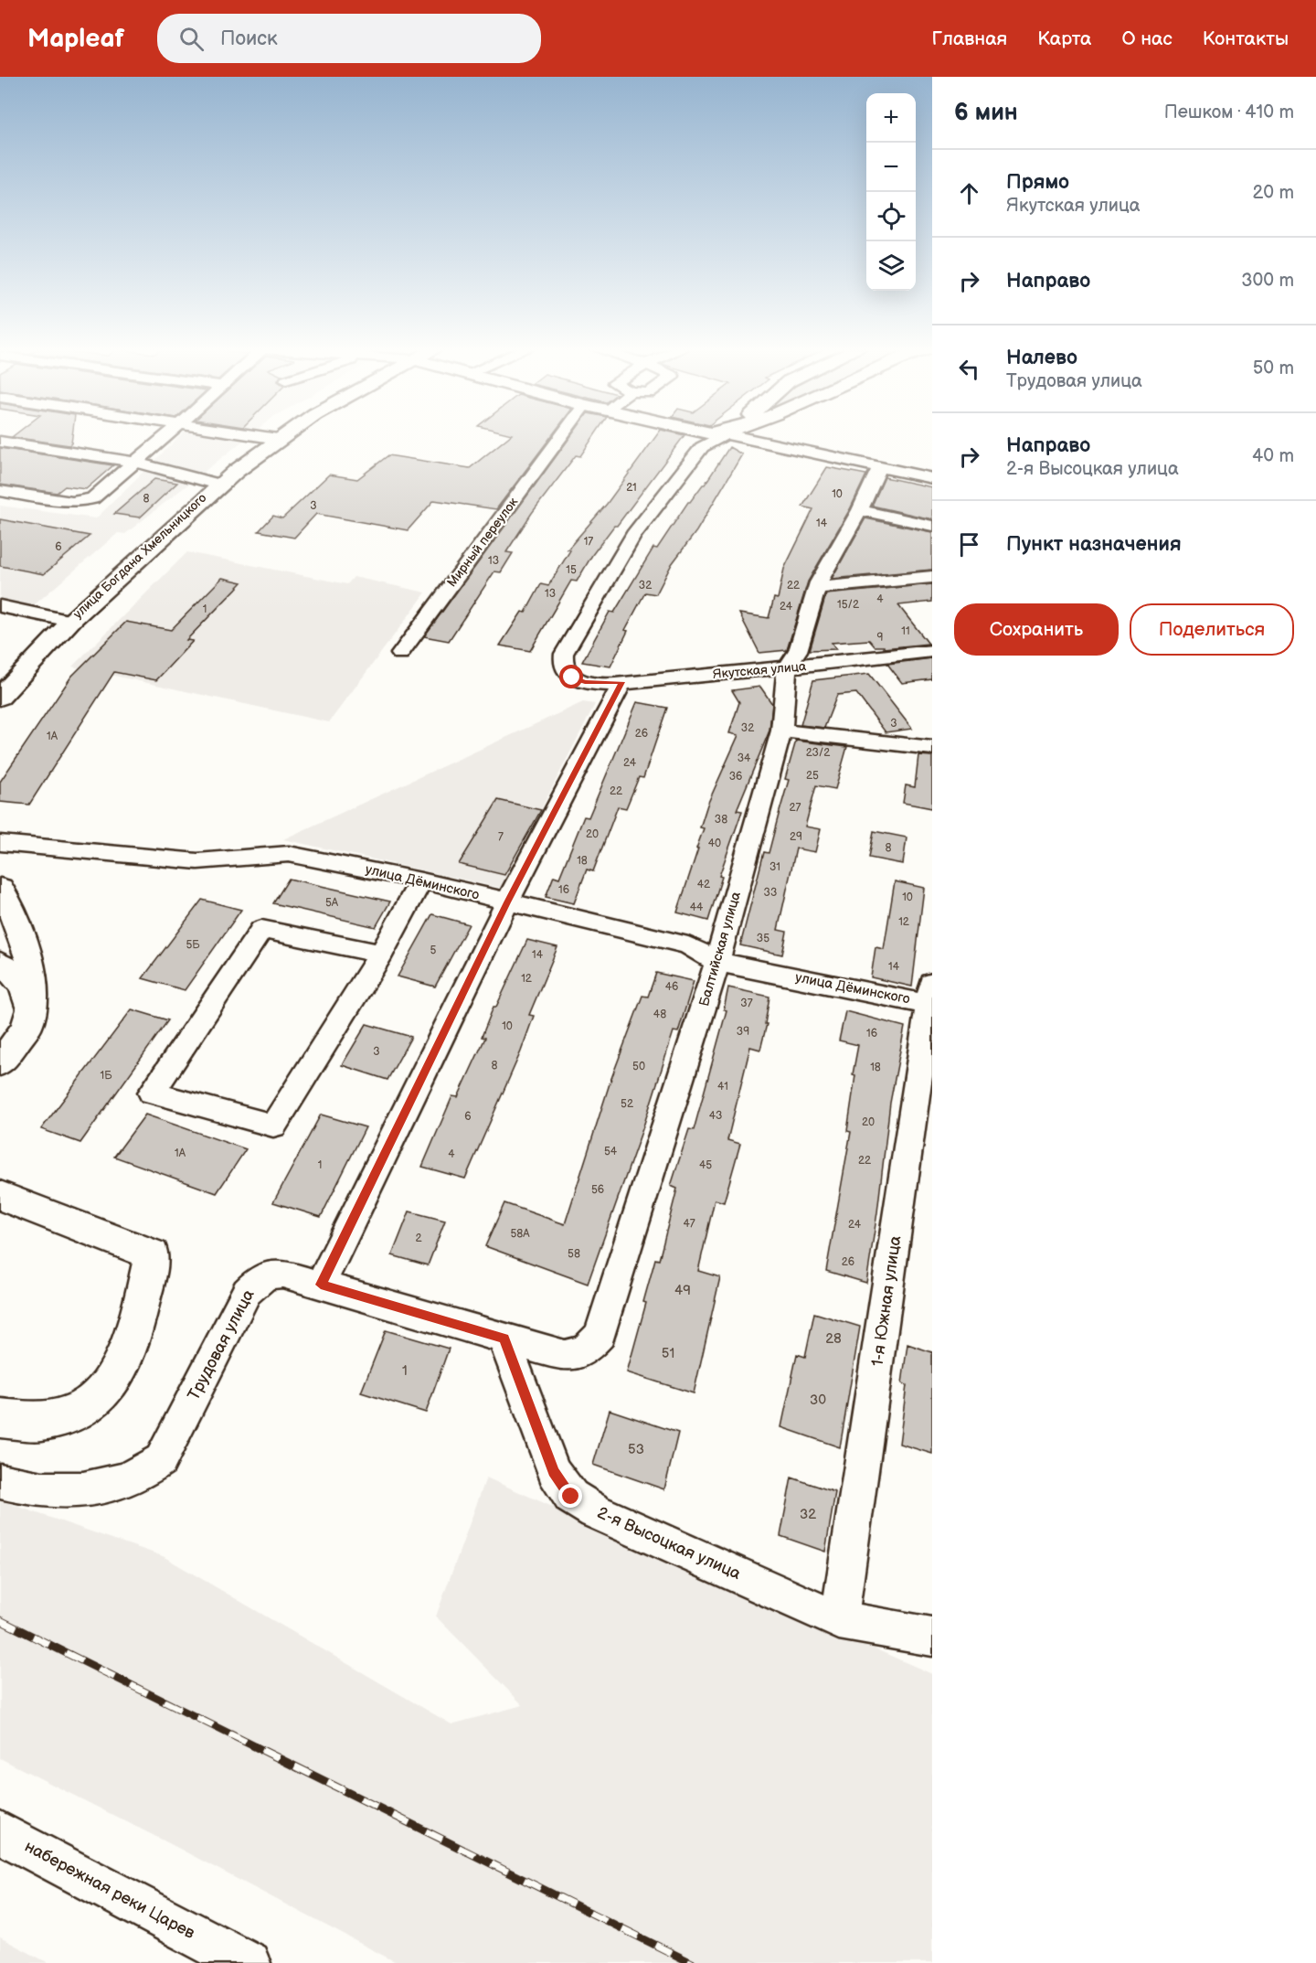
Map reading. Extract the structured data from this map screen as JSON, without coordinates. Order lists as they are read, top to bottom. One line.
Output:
{"streets":{"main road":["улица Богдана Хмельницкого"],"street":["Мирный переулок","Якутская улица","улица Дёминского","Балтийская улица","1-я Южная улица","Трудовая улица","2-я Высоцкая улица","набережная реки Царев"]},"crossings":[["Якутская улица","Балтийская улица"],["улица Дёминского","Балтийская улица"],["улица Дёминского","1-я Южная улица"],["Балтийская улица","Трудовая улица"],["Балтийская улица","2-я Высоцкая улица"],["1-я Южная улица","2-я Высоцкая улица"],["Трудовая улица","2-я Высоцкая улица"]],"house_numbers":["21","10","8","3","14","17","6","13","15","32","22","13","4","15/2","24","1","11","9","3","32","26","1А","23/2","34","24","25","36","22","27","38","20","7","29","40","8","18","31","42","16","33","10","5А","44","12","35","5Б","5","14","14","12","46","37","48","10","39","16","3","8","50","18","1Б","41","52","43","6","20","54","1А","4","22","1","45","56","47","24","58А","2","58","26","49","28","51","1","30","53","32"],"page":{"header":"Mapleaf","search":"Поиск","nav":["Главная","Карта","О нас","Контакты"],"heading":["6 мин","Пешком · 410 m"],"map_buttons":["+","−"],"list":[["Прямо","Якутская улица","20 m"],["Направо","300 m"],["Налево","Трудовая улица","50 m"],["Направо","2-я Высоцкая улица","40 m"],"Пункт назначения"],"buttons":["Сохранить","Поделиться"]}}
